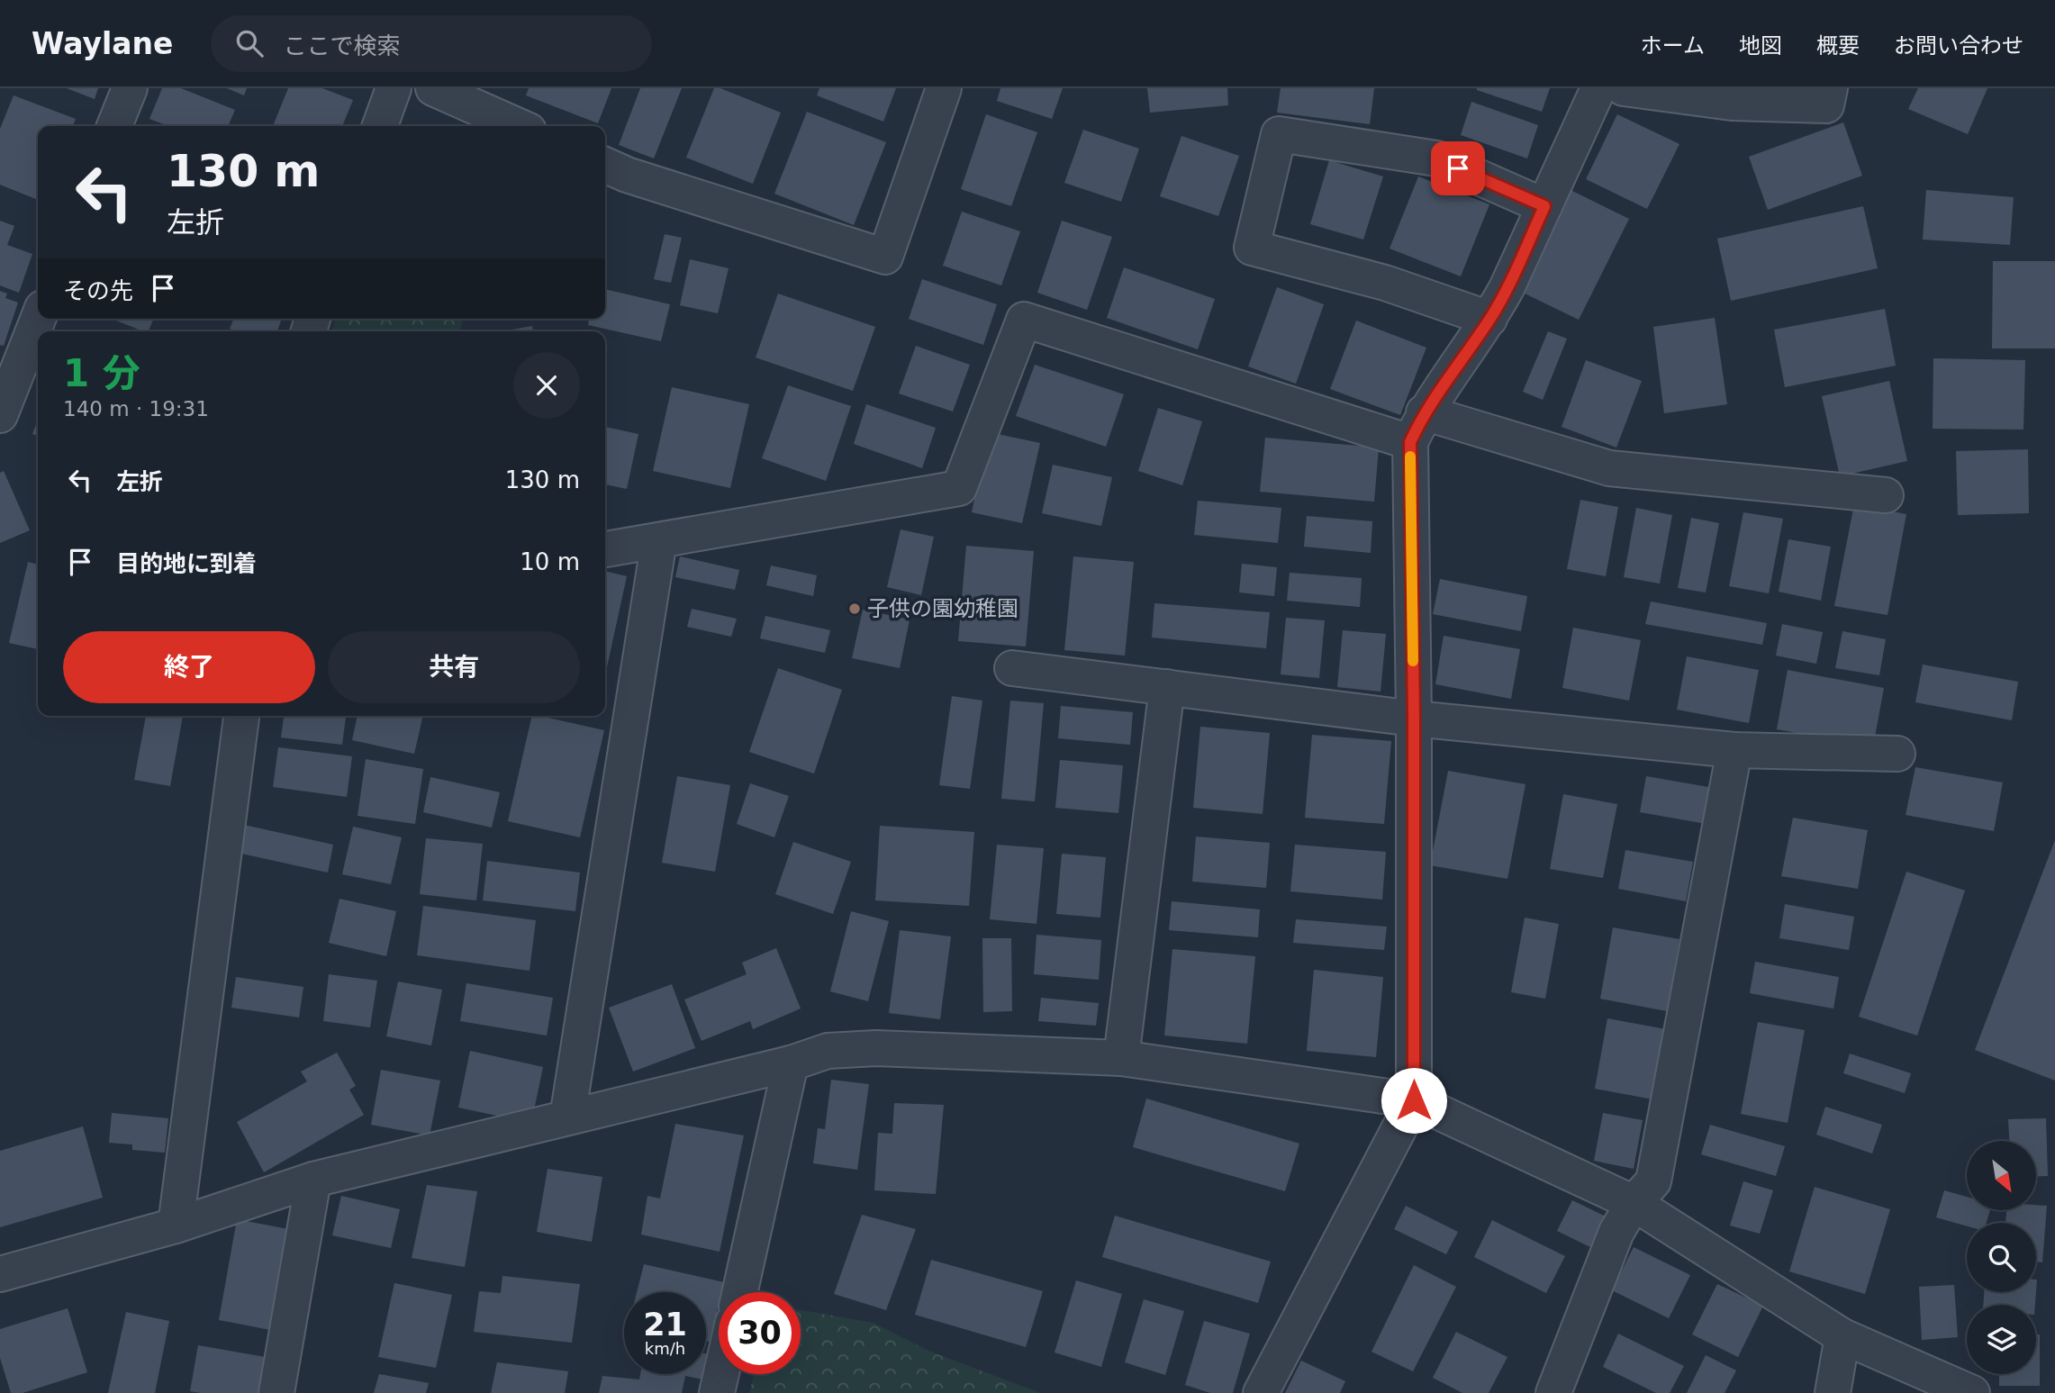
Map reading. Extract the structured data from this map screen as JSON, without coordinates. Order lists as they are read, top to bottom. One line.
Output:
{"places":["子供の園幼稚園"],"north":"bottom right","page":{"header":"Waylane","search":"ここで検索","nav":["ホーム","地図","概要","お問い合わせ"],"turn":["130 m","左折"],"then":"その先","heading":["1 分","140 m · 19:31"],"list":[{"name":"左折","value":"130 m"},{"name":"目的地に到着","value":"10 m"}],"buttons":["終了","共有"],"speed":"21 km/h","limit":"30"}}
